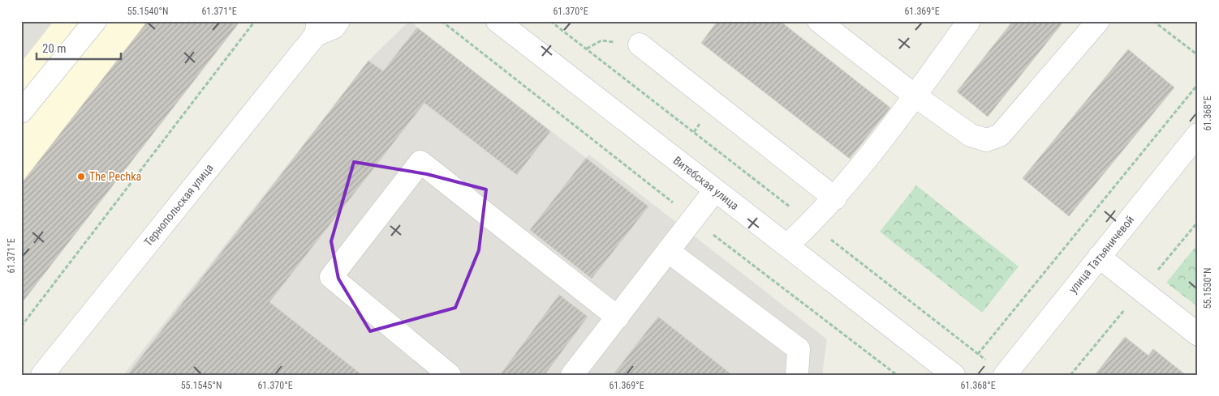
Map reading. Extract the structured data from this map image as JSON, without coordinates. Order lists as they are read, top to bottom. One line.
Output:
{"streets":{"street":["Витебская улица","Тернопольская улица","улица Татьяничевой"]},"places":["The Pechka"],"scale_bar":"20 m","coordinates":["55.1540°N","61.371°E","61.370°E","61.369°E","61.368°E","55.1530°N","55.1545°N"]}
